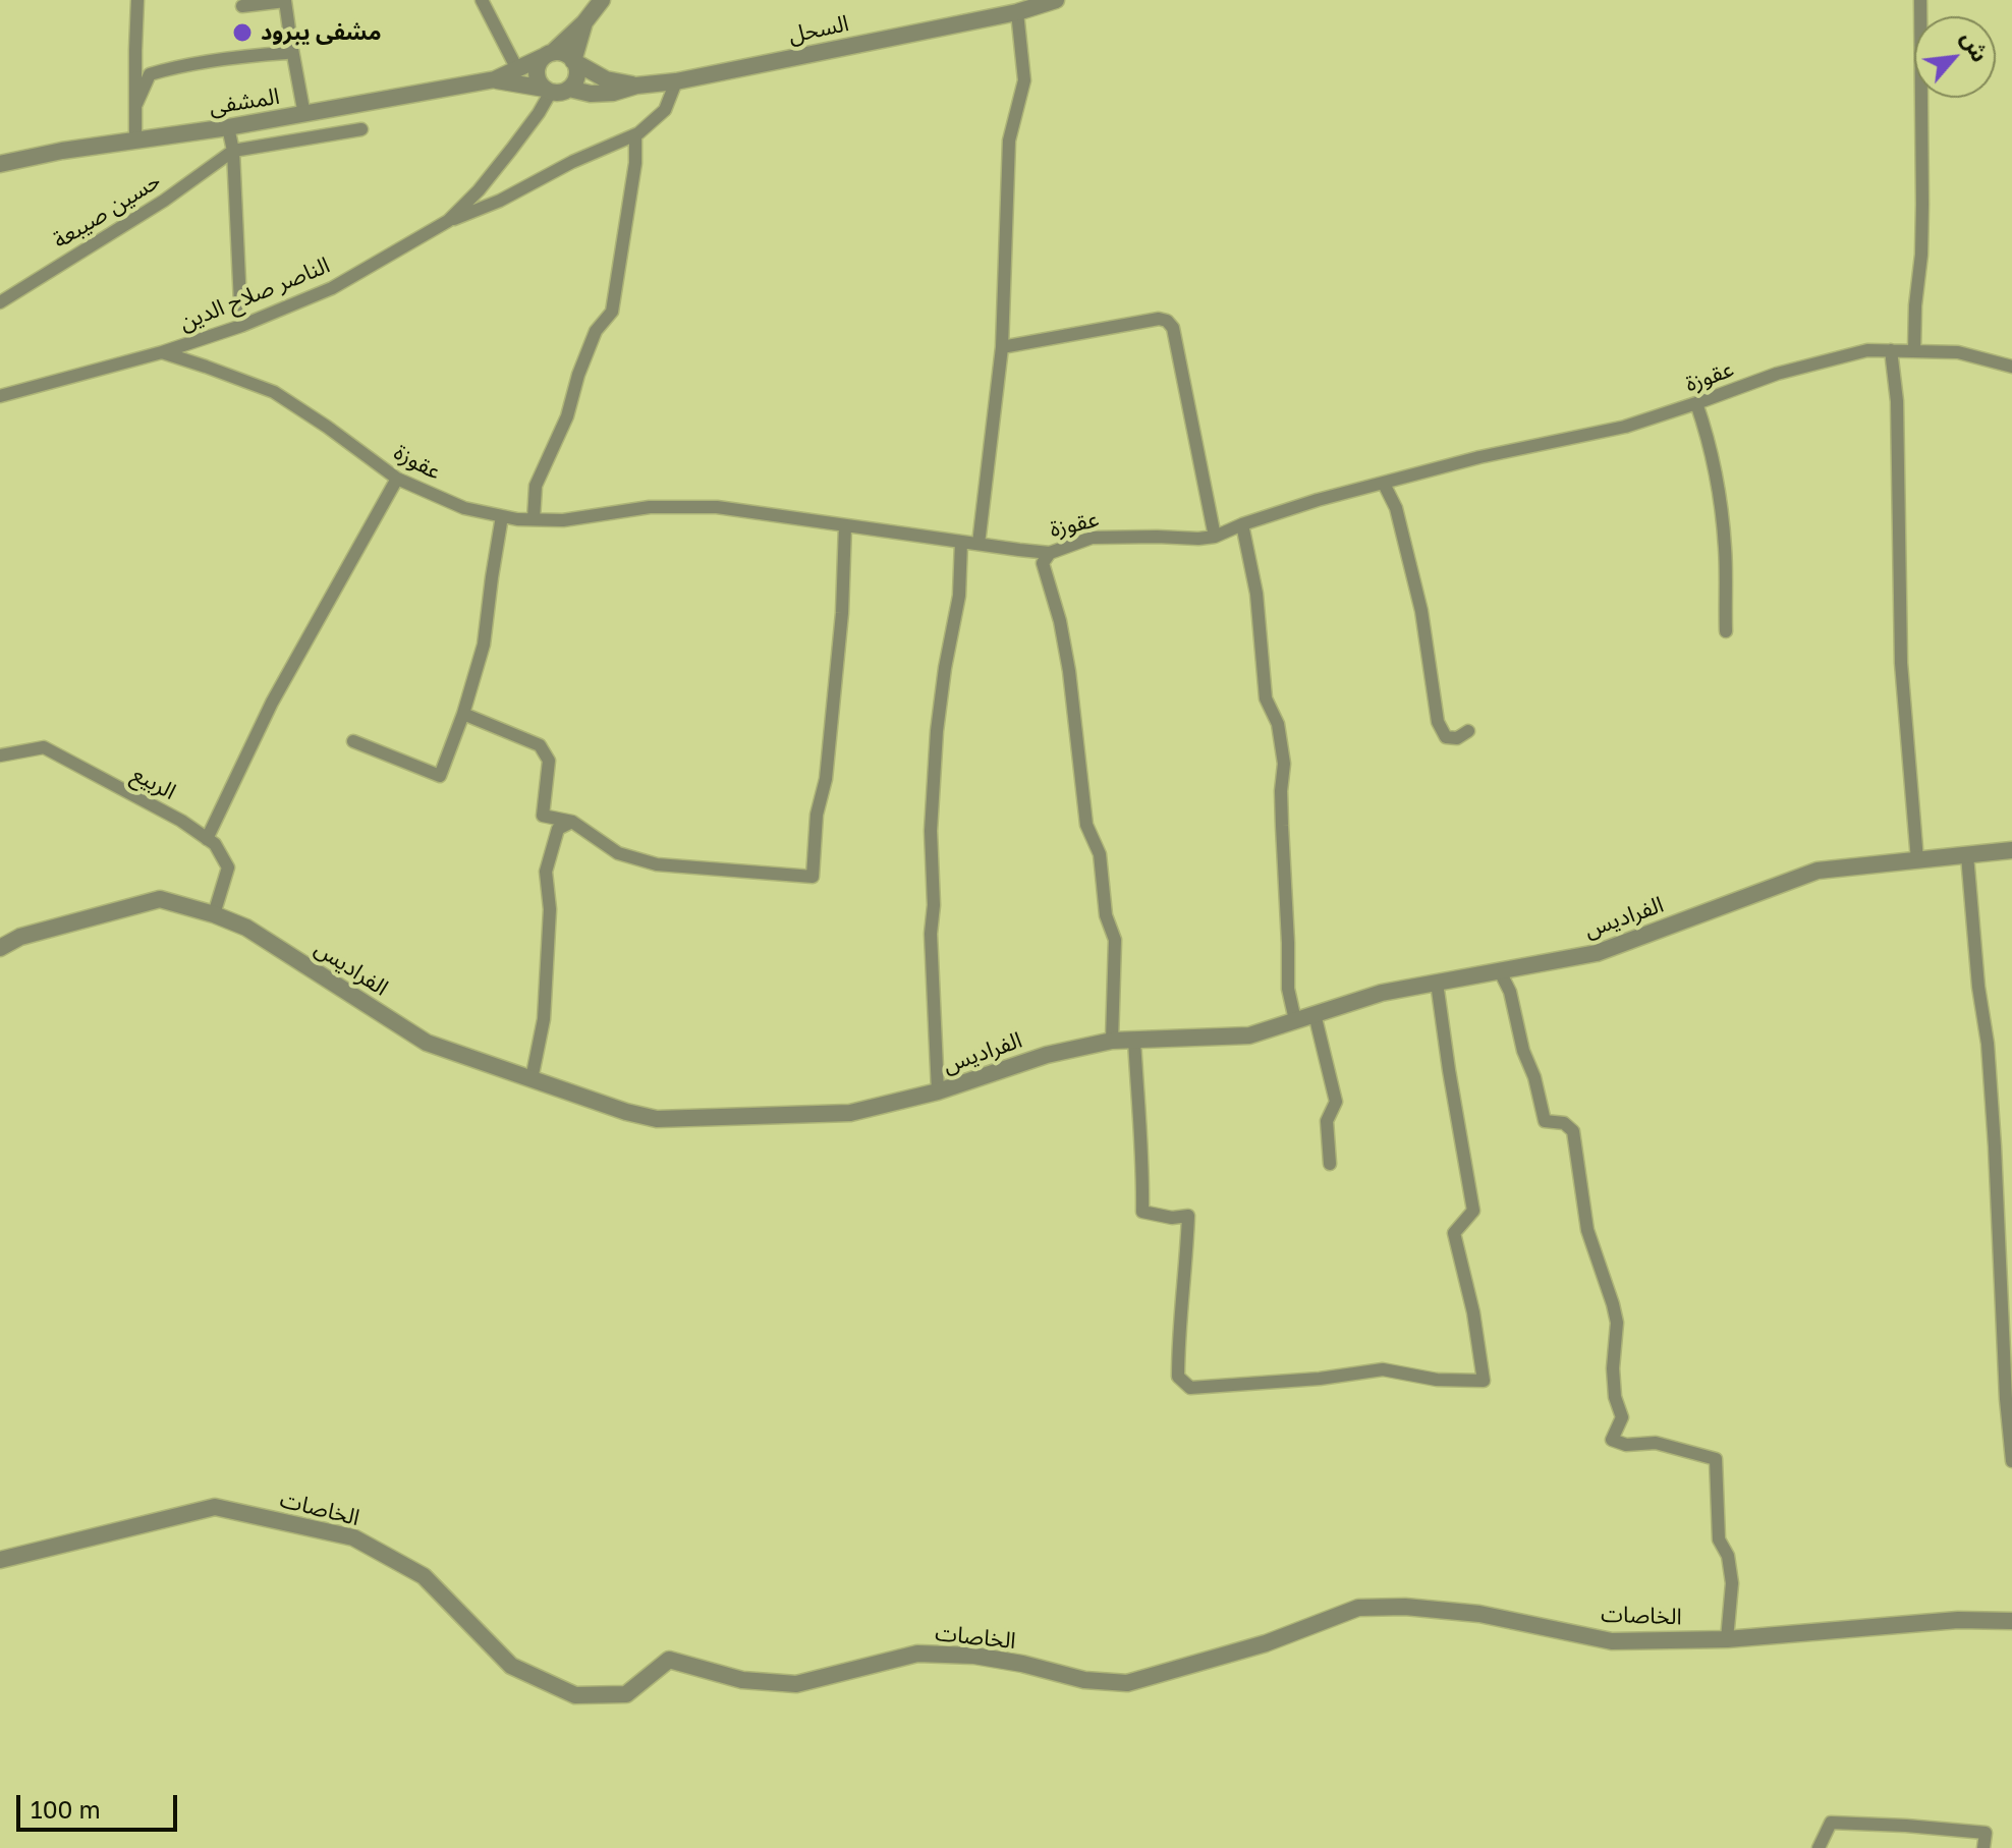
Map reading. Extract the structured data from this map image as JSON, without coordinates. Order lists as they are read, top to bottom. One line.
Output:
{"streets":{"street":["السحل","المشفى","حسين صيبعة","الناصر صلاح الدين","عقوزة","الربيع","الفراديس","الخاصات"]},"crossings":[["السحل","الناصر صلاح الدين"],["الناصر صلاح الدين","عقوزة"],["الربيع","الفراديس"]],"places":["مشفى يبرود"],"scale_bar":"100 m","north":"top right"}
